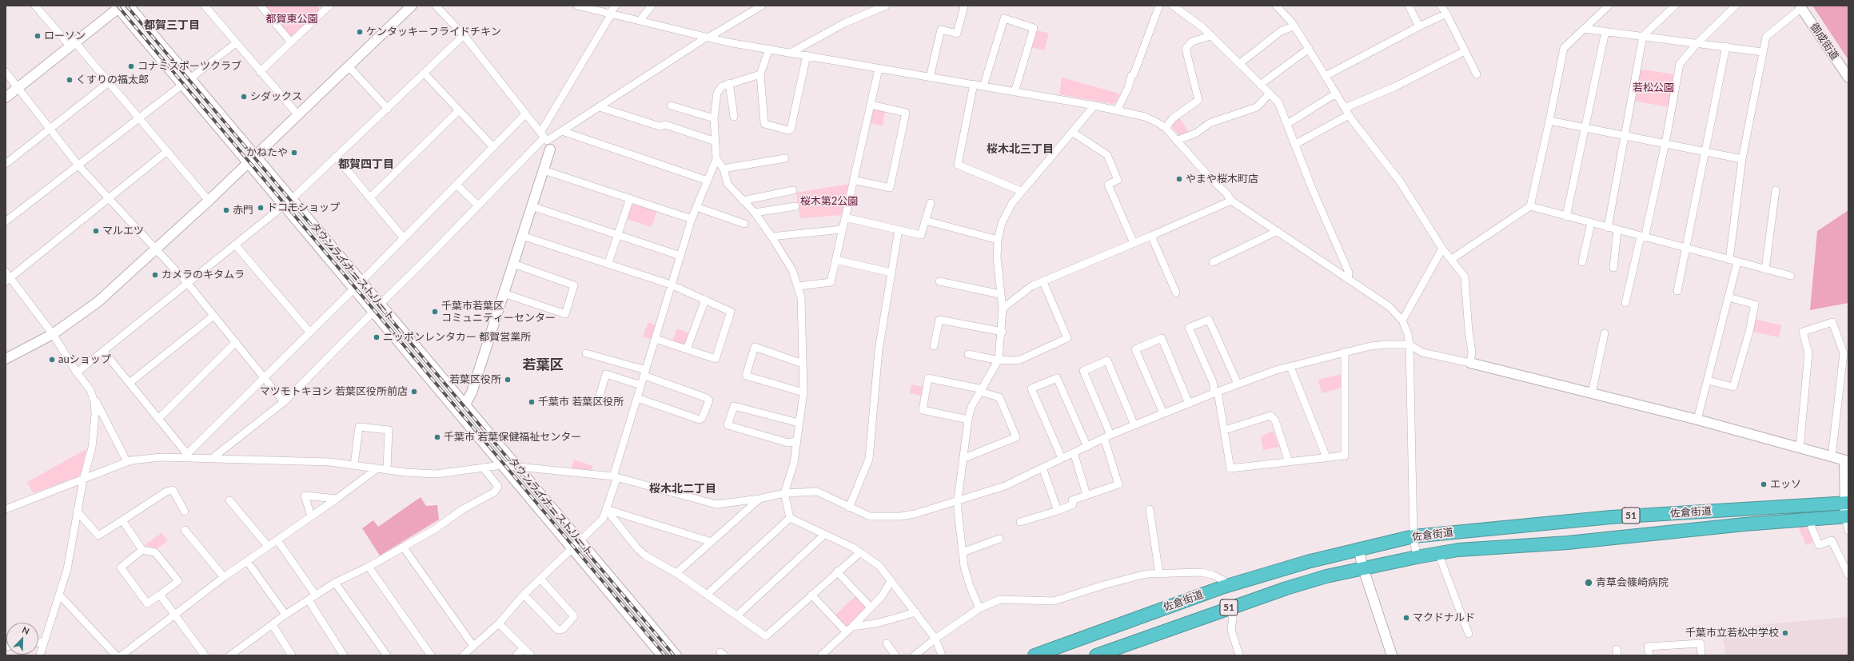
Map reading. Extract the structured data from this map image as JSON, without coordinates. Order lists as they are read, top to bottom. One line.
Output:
{"streets":{"highway":["佐倉街道","51"],"street":["御成街道","タウンライナーストリート"]},"districts":["都賀三丁目","桜木北三丁目","都賀四丁目","若葉区","桜木北二丁目"],"parks":["都賀東公園","若松公園","桜木第2公園"],"places":["ケンタッキーフライドチキン","ローソン","コナミスポーツクラブ","くすりの福太郎","シダックス","かねたや","やまや桜木町店","ドコモショップ","赤門","マルエツ","カメラのキタムラ","千葉市若葉区 コミュニティーセンター","ニッポンレンタカー 都賀営業所","auショップ","若葉区役所","マツモトキヨシ 若葉区役所前店","千葉市 若葉区役所","千葉市 若葉保健福祉センター","エッソ","青草会篠崎病院","マクドナルド","千葉市立若松中学校"],"north":"top right"}
